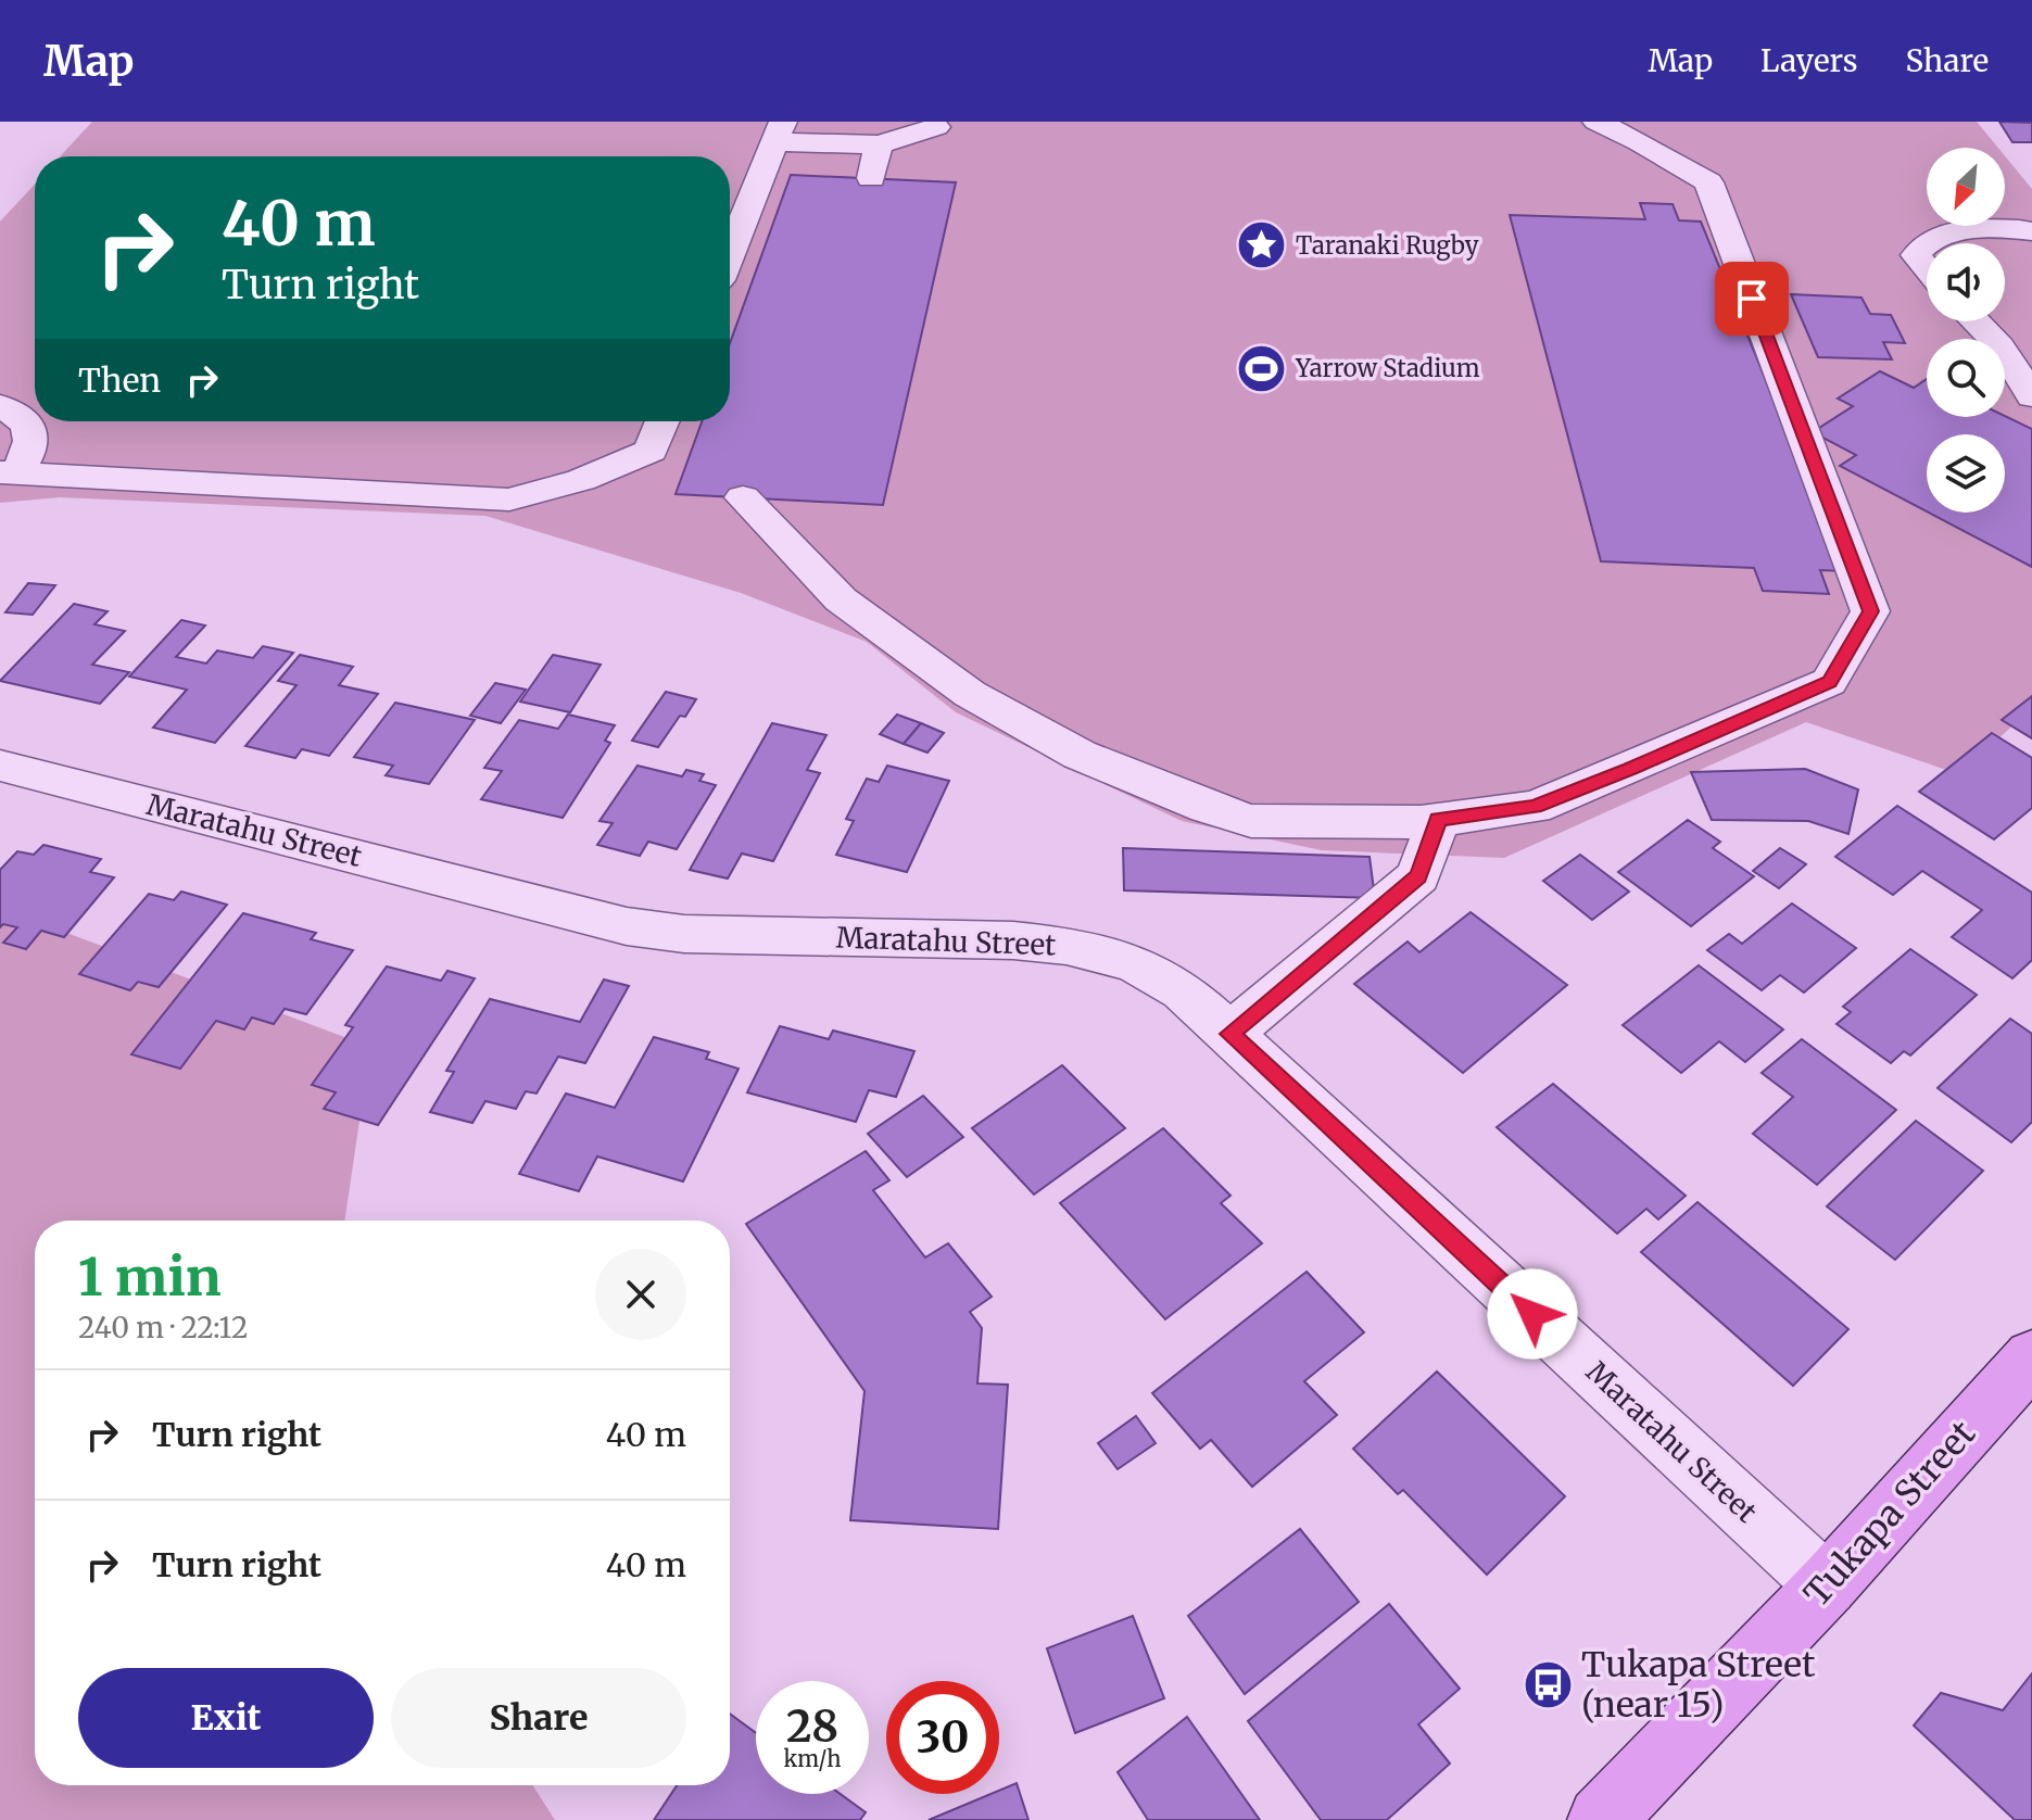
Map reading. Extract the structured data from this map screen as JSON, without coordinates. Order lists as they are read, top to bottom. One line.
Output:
{"streets":{"main road":["Tukapa Street"],"street":["Maratahu Street"]},"crossings":[["Maratahu Street","Tukapa Street"]],"places":{"place":["Taranaki Rugby"],"sports":["Yarrow Stadium"],"bus stop":["Tukapa Street (near 15)"]},"north":"bottom left","page":{"header":"Map","nav":["Map","Layers","Share"],"turn":["40 m","Turn right"],"then":"Then","heading":["1 min","240 m · 22:12"],"list":[{"name":"Turn right","value":"40 m"},{"name":"Turn right","value":"40 m"}],"buttons":["Exit","Share"],"speed":"28 km/h","limit":"30"}}
